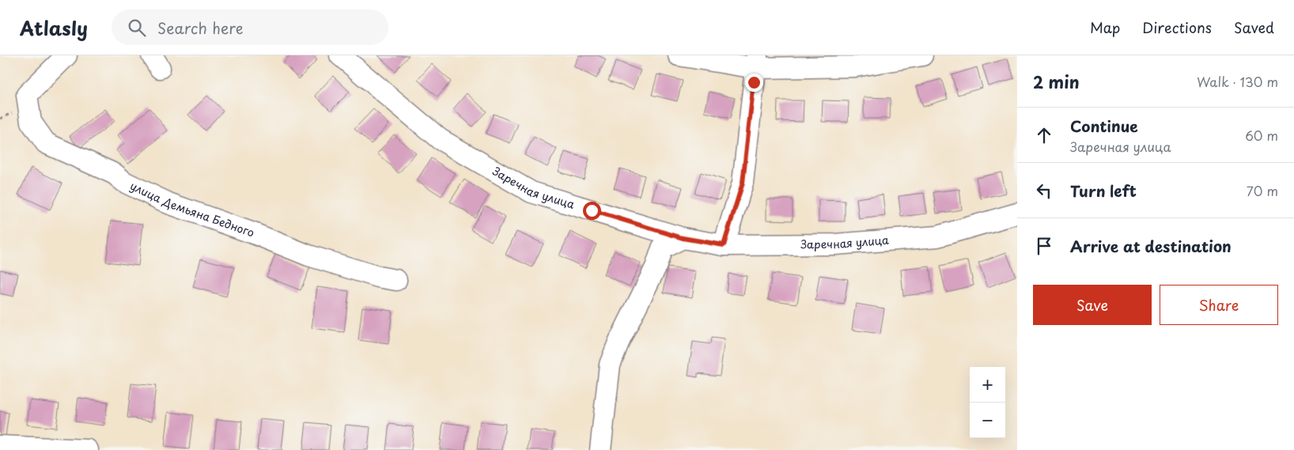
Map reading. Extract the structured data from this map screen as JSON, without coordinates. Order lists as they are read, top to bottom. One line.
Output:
{"streets":{"street":["Заречная улица","улица Демьяна Бедного"]},"page":{"header":"Atlasly","search":"Search here","nav":["Map","Directions","Saved"],"heading":["2 min","Walk · 130 m"],"list":[["Continue","Заречная улица","60 m"],["Turn left","70 m"],"Arrive at destination"],"buttons":["Save","Share"],"map_buttons":["+","−"]}}
